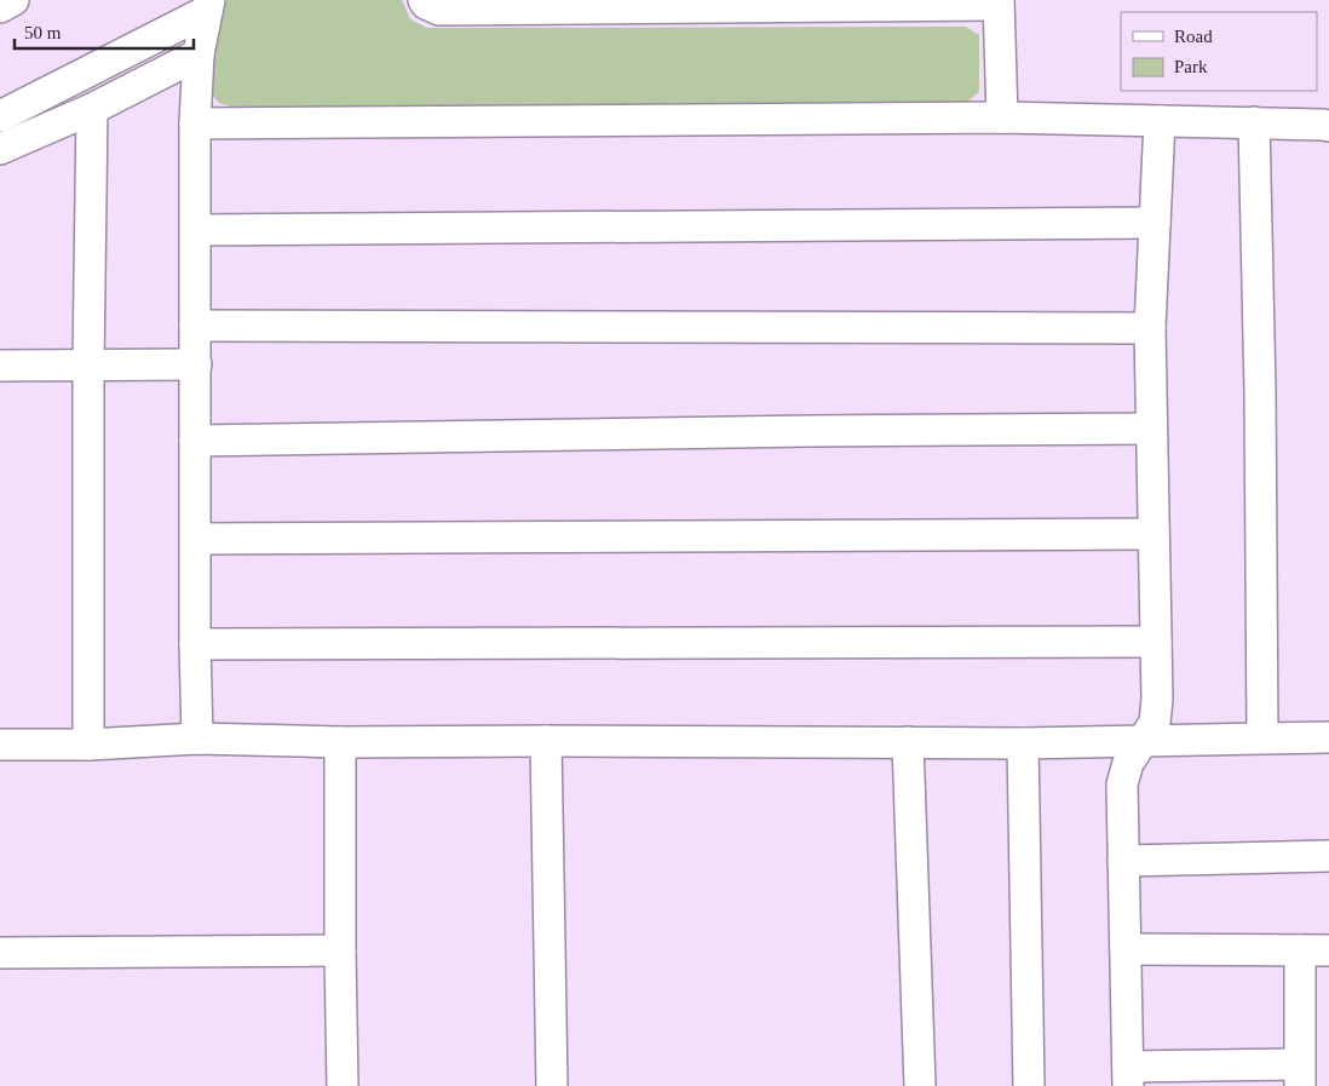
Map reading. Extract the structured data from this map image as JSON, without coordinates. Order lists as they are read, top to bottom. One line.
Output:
{"legend":["Road","Park"],"scale_bar":"50 m"}
